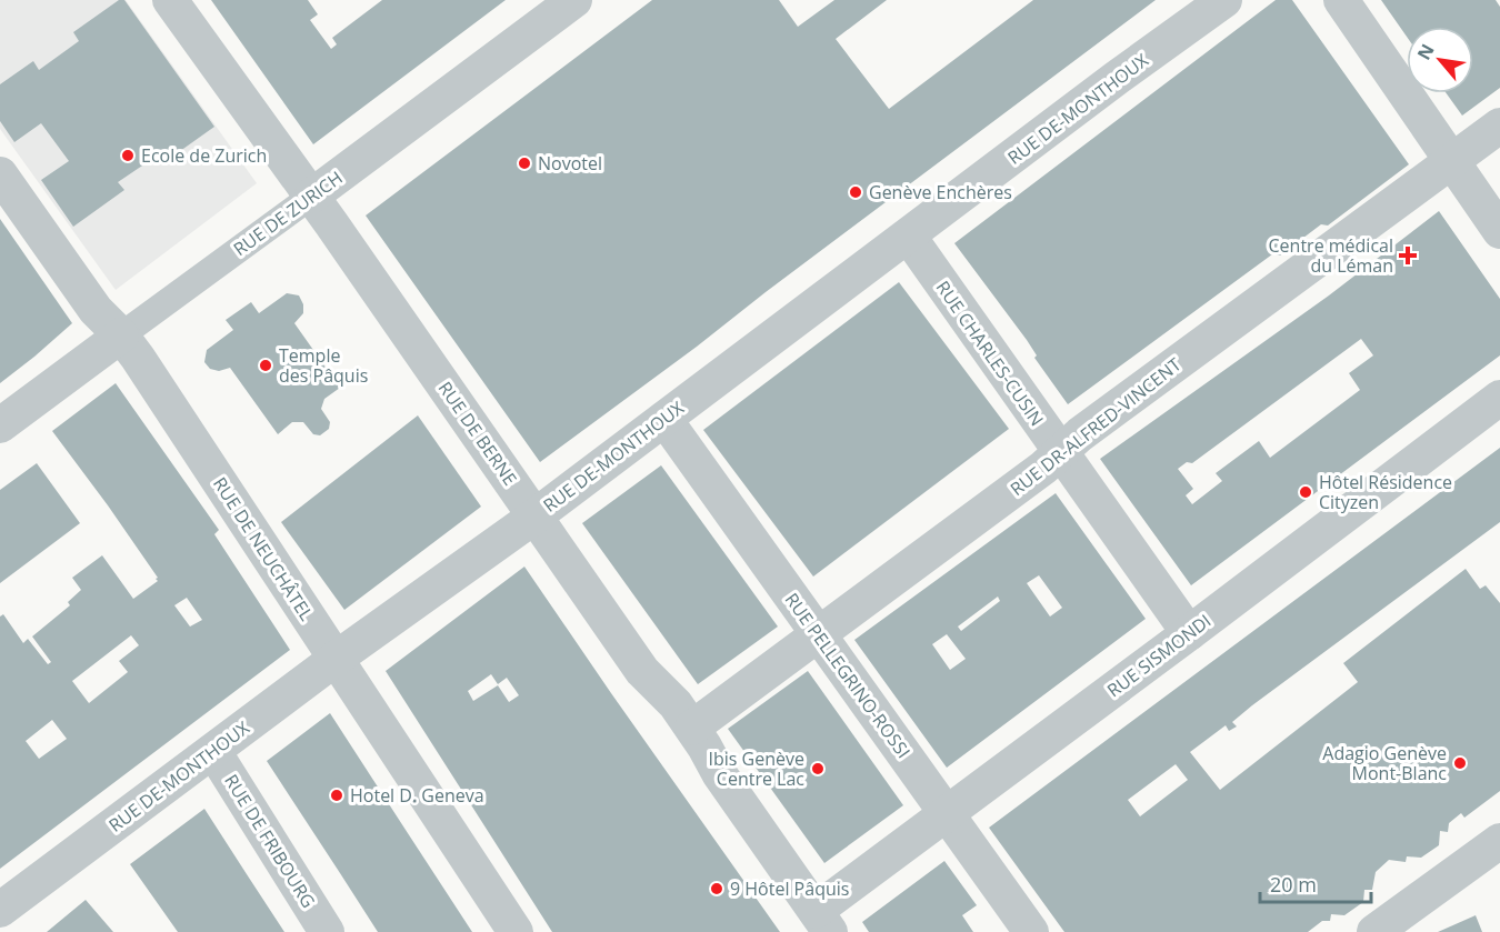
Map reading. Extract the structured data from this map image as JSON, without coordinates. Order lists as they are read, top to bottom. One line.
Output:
{"streets":{"street":["RUE DE-MONTHOUX","RUE DE ZURICH","RUE CHARLES-CUSIN","RUE DR-ALFRED-VINCENT","RUE DE BERNE","RUE DE NEUCHÂTEL","RUE SISMONDI","RUE PELLEGRINO-ROSSI","RUE DE FRIBOURG"]},"crossings":[["RUE DE-MONTHOUX","RUE CHARLES-CUSIN"],["RUE DE-MONTHOUX","RUE DE BERNE"],["RUE DE-MONTHOUX","RUE DE NEUCHÂTEL"],["RUE DE-MONTHOUX","RUE PELLEGRINO-ROSSI"],["RUE DE-MONTHOUX","RUE DE FRIBOURG"],["RUE DE ZURICH","RUE DE BERNE"],["RUE DE ZURICH","RUE DE NEUCHÂTEL"],["RUE CHARLES-CUSIN","RUE DR-ALFRED-VINCENT"],["RUE CHARLES-CUSIN","RUE SISMONDI"],["RUE DR-ALFRED-VINCENT","RUE DE BERNE"],["RUE DR-ALFRED-VINCENT","RUE PELLEGRINO-ROSSI"],["RUE DE BERNE","RUE SISMONDI"],["RUE SISMONDI","RUE PELLEGRINO-ROSSI"]],"places":{"other":["Ecole de Zurich","Novotel","Genève Enchères","Temple des Pâquis","Hôtel Résidence Cityzen","Adagio Genève Mont-Blanc","Ibis Genève Centre Lac","Hotel D. Geneva","9 Hôtel Pâquis"],"health":["Centre médical du Léman"]},"scale_bar":"20 m","north":"top left"}
